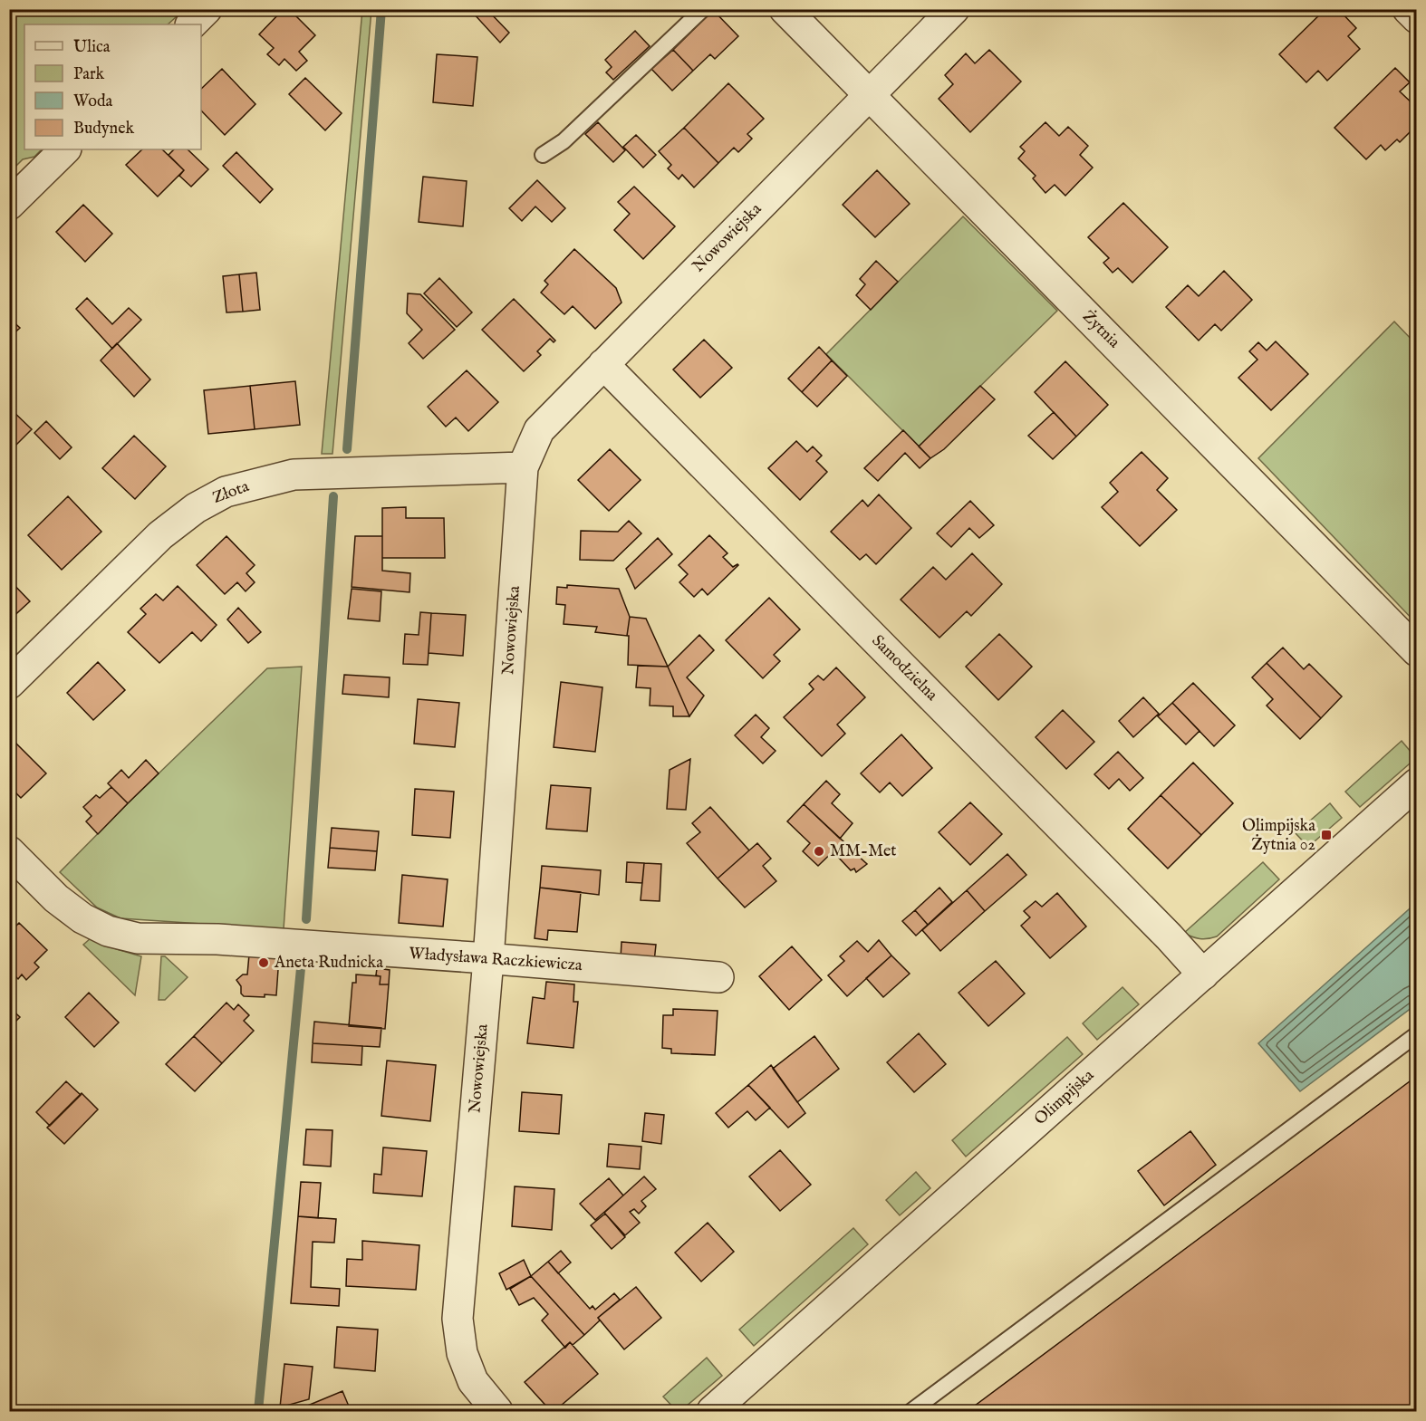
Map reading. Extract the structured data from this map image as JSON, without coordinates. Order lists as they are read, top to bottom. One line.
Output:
{"streets":{"street":["Nowowiejska","Żytnia","Złota","Samodzielna","Władysława Raczkiewicza","Olimpijska"]},"crossings":[["Nowowiejska","Żytnia"],["Nowowiejska","Złota"],["Nowowiejska","Samodzielna"],["Nowowiejska","Władysława Raczkiewicza"],["Samodzielna","Olimpijska"]],"places":{"transit":["Olimpijska Żytnia 02"],"other":["MM-Met","Aneta Rudnicka"]},"legend":["Ulica","Park","Woda","Budynek"]}
